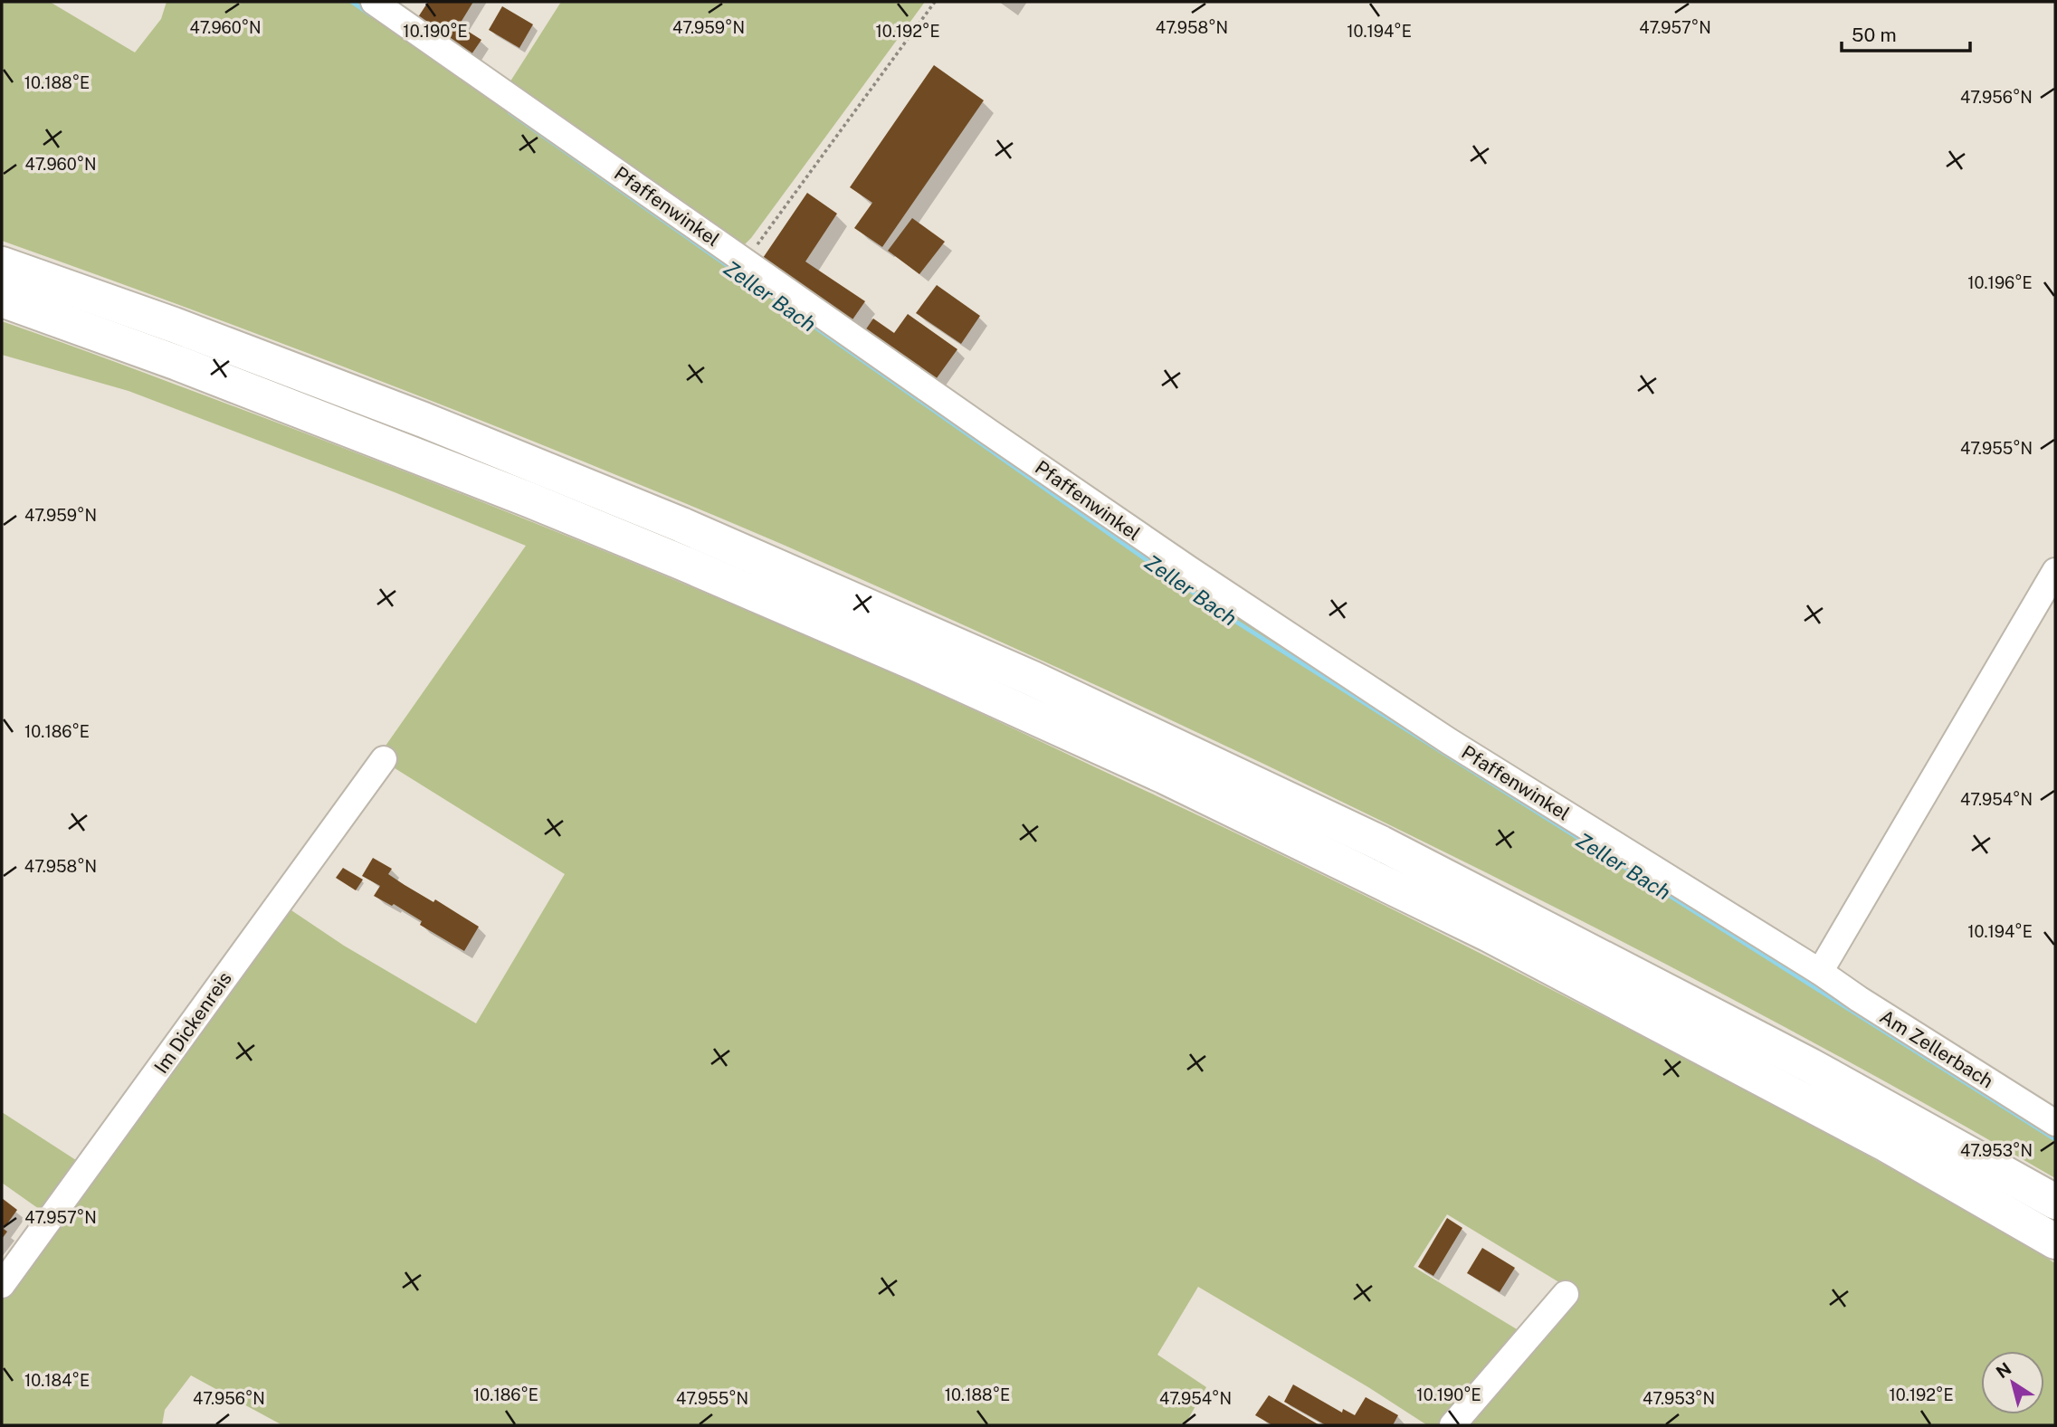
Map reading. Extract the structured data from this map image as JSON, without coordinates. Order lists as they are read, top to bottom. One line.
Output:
{"streets":{"street":["Pfaffenwinkel","Im Dickenreis","Am Zellerbach"]},"crossings":[["Pfaffenwinkel","Am Zellerbach"]],"water":["Zeller Bach"],"scale_bar":"50 m","north":"top left","coordinates":["47.960°N","47.959°N","47.958°N","47.957°N","10.190°E","10.192°E","10.194°E","10.188°E","47.956°N","10.196°E","47.955°N","10.186°E","47.954°N","47.953°N","10.184°E"]}
